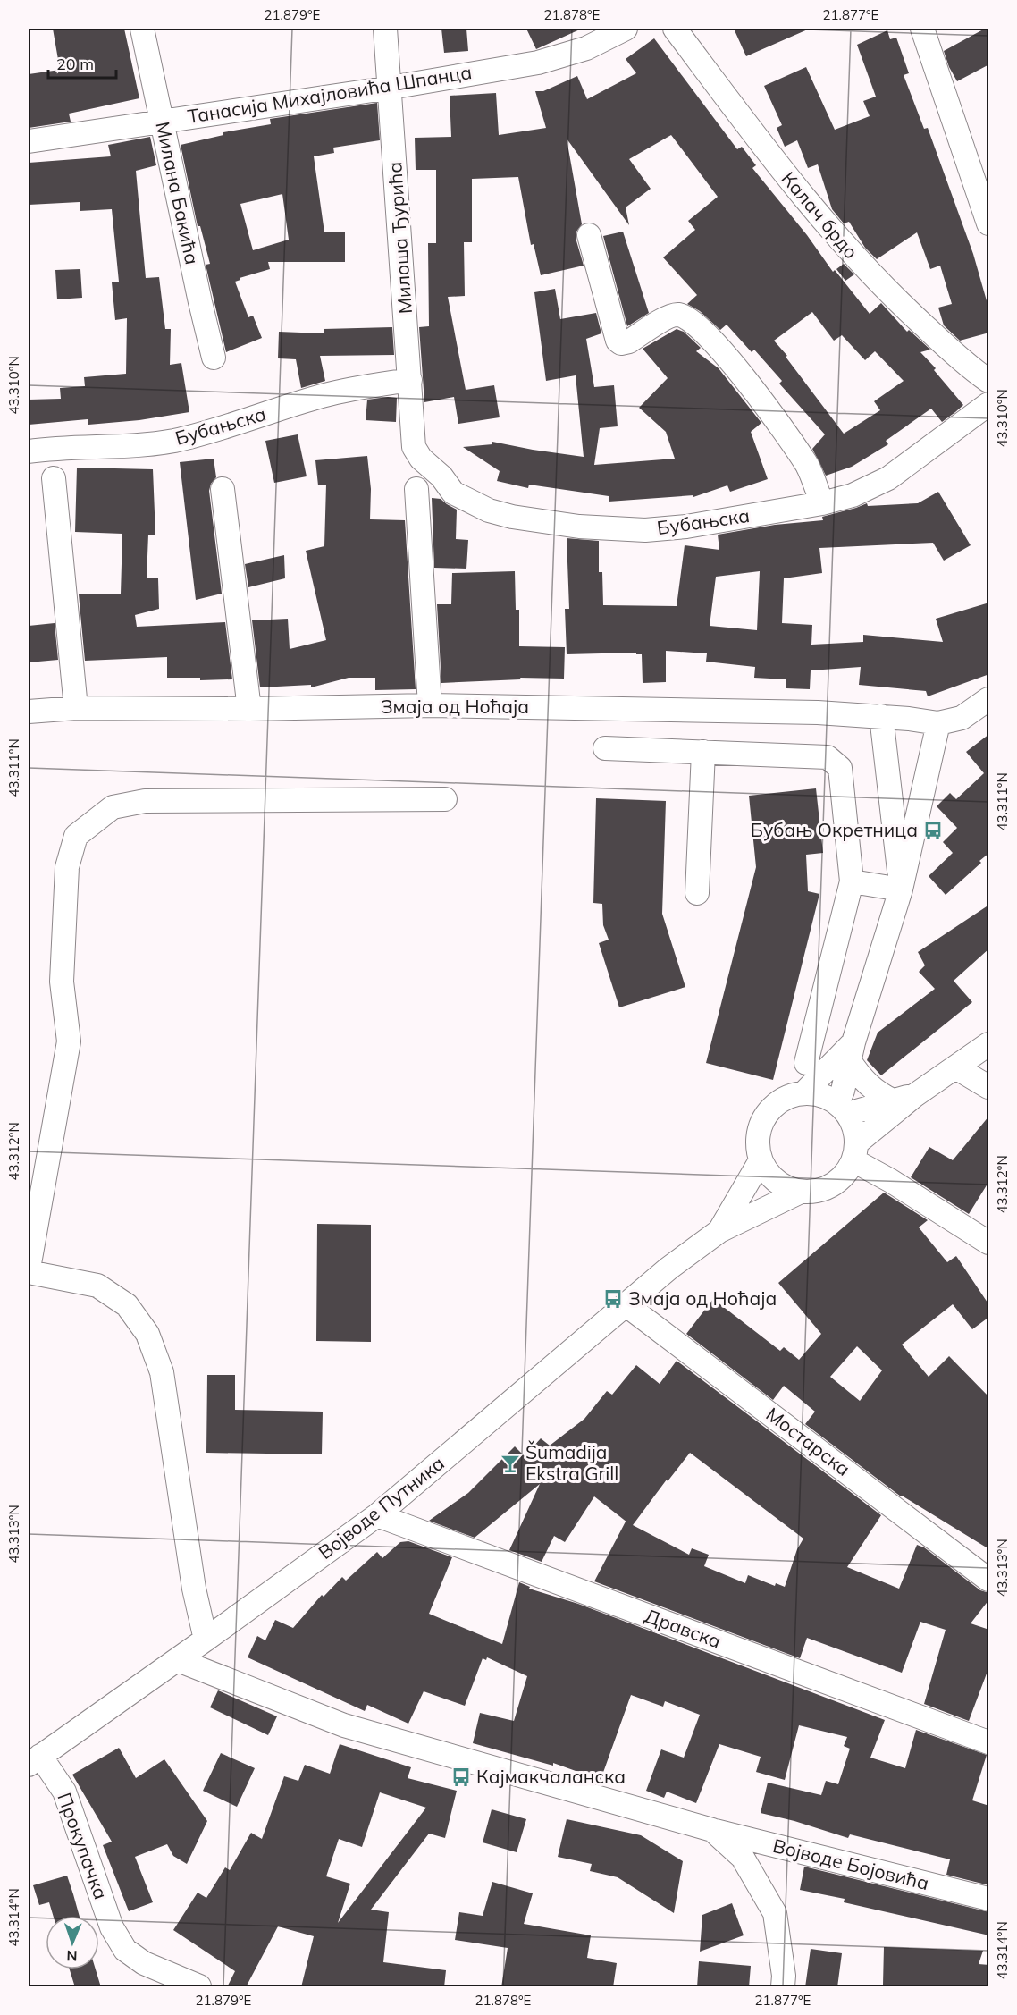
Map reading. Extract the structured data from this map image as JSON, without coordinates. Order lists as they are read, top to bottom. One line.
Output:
{"streets":{"street":["Танасија Михајловића Шпанца","Милана Бакића","Калач брдо","Милоша Ђурића","Бубањска","Змаја од Ноћаја","Мостарска","Војводе Путника","Дравска","Прокупачка","Војводе Бојовића"]},"crossings":[["Танасија Михајловића Шпанца","Милана Бакића"],["Танасија Михајловића Шпанца","Милоша Ђурића"],["Милоша Ђурића","Бубањска"],["Мостарска","Војводе Путника"],["Војводе Путника","Дравска"],["Војводе Путника","Прокупачка"]],"places":{"bus stop":["Бубањ Окретница","Змаја од Ноћаја","Кајмакчаланска"],"bar":["Šumadija Ekstra Grill"]},"scale_bar":"20 m","north":"bottom","coordinates":["21.879°E","21.878°E","21.877°E","43.310°N","43.311°N","43.312°N","43.313°N","43.314°N"]}
